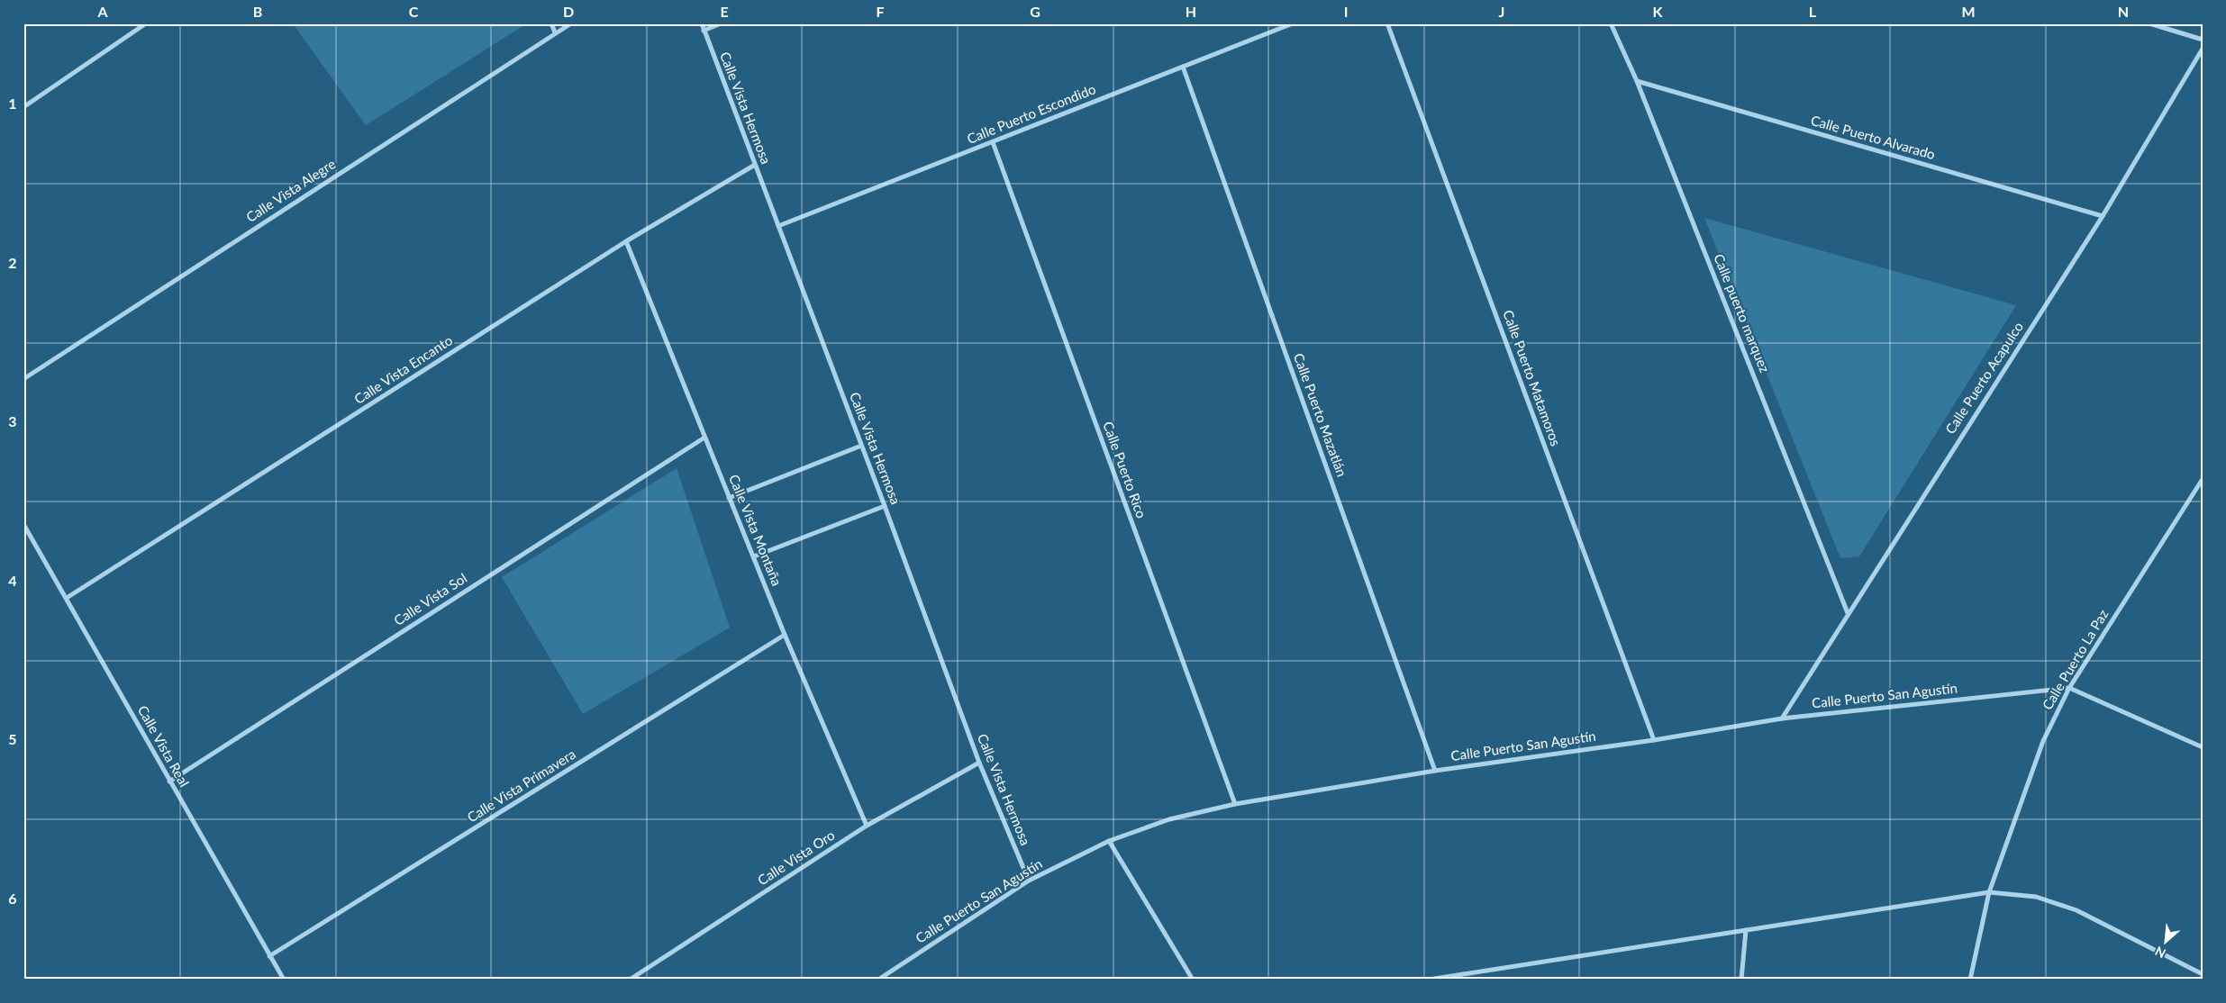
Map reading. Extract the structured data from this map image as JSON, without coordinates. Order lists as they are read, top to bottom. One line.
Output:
{"streets":{"street":["Calle Vista Hermosa","Calle Puerto Escondido","Calle Puerto Alvarado","Calle Vista Alegre","Calle puerto marquez","Calle Vista Encanto","Calle Puerto Matamoros","Calle Puerto Acapulco","Calle Puerto Mazatlán","Calle Puerto Rico","Calle Vista Montaña","Calle Vista Sol","Calle Puerto La Paz","Calle Puerto San Agustín","Calle Vista Real","Calle Vista Primavera","Calle Vista Oro"]},"crossings":[["Calle Vista Hermosa","Calle Puerto Escondido"],["Calle Vista Hermosa","Calle Vista Encanto"],["Calle Vista Hermosa","Calle Puerto San Agustín"],["Calle Vista Hermosa","Calle Vista Oro"],["Calle Puerto Escondido","Calle Puerto Mazatlán"],["Calle Puerto Escondido","Calle Puerto Rico"],["Calle Puerto Alvarado","Calle puerto marquez"],["Calle Puerto Alvarado","Calle Puerto Acapulco"],["Calle puerto marquez","Calle Puerto Acapulco"],["Calle Vista Encanto","Calle Vista Montaña"],["Calle Vista Encanto","Calle Vista Real"],["Calle Puerto Matamoros","Calle Puerto San Agustín"],["Calle Puerto Acapulco","Calle Puerto San Agustín"],["Calle Puerto Mazatlán","Calle Puerto San Agustín"],["Calle Puerto Rico","Calle Puerto San Agustín"],["Calle Vista Montaña","Calle Vista Sol"],["Calle Vista Montaña","Calle Vista Primavera"],["Calle Vista Montaña","Calle Vista Oro"],["Calle Vista Sol","Calle Vista Real"],["Calle Puerto La Paz","Calle Puerto San Agustín"],["Calle Vista Real","Calle Vista Primavera"]],"north":"bottom left","grid":{"columns":["A","B","C","D","E","F","G","H","I","J","K","L","M","N"],"rows":["1","2","3","4","5","6"]}}
